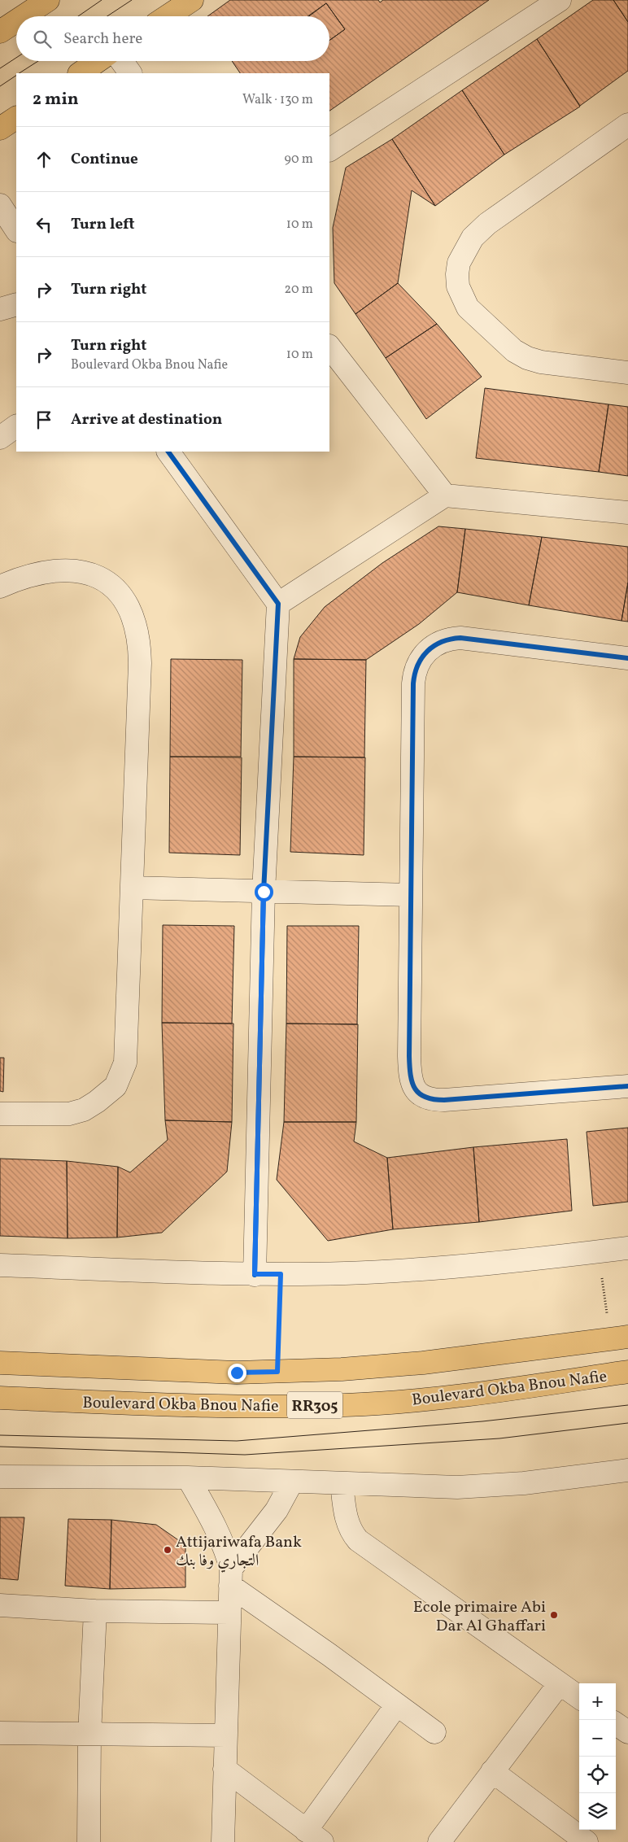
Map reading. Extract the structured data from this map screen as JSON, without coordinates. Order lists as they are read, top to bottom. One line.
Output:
{"streets":{"main road":["Boulevard Okba Bnou Nafie","RR305"]},"places":["Attijariwafa Bank التجاري وفا بنك","Ecole primaire Abi Dar Al Ghaffari"],"page":{"search":"Search here","heading":["2 min","Walk · 130 m"],"list":[["Continue","90 m"],["Turn left","10 m"],["Turn right","20 m"],["Turn right","Boulevard Okba Bnou Nafie","10 m"],"Arrive at destination"],"map_buttons":["+","−"]}}
